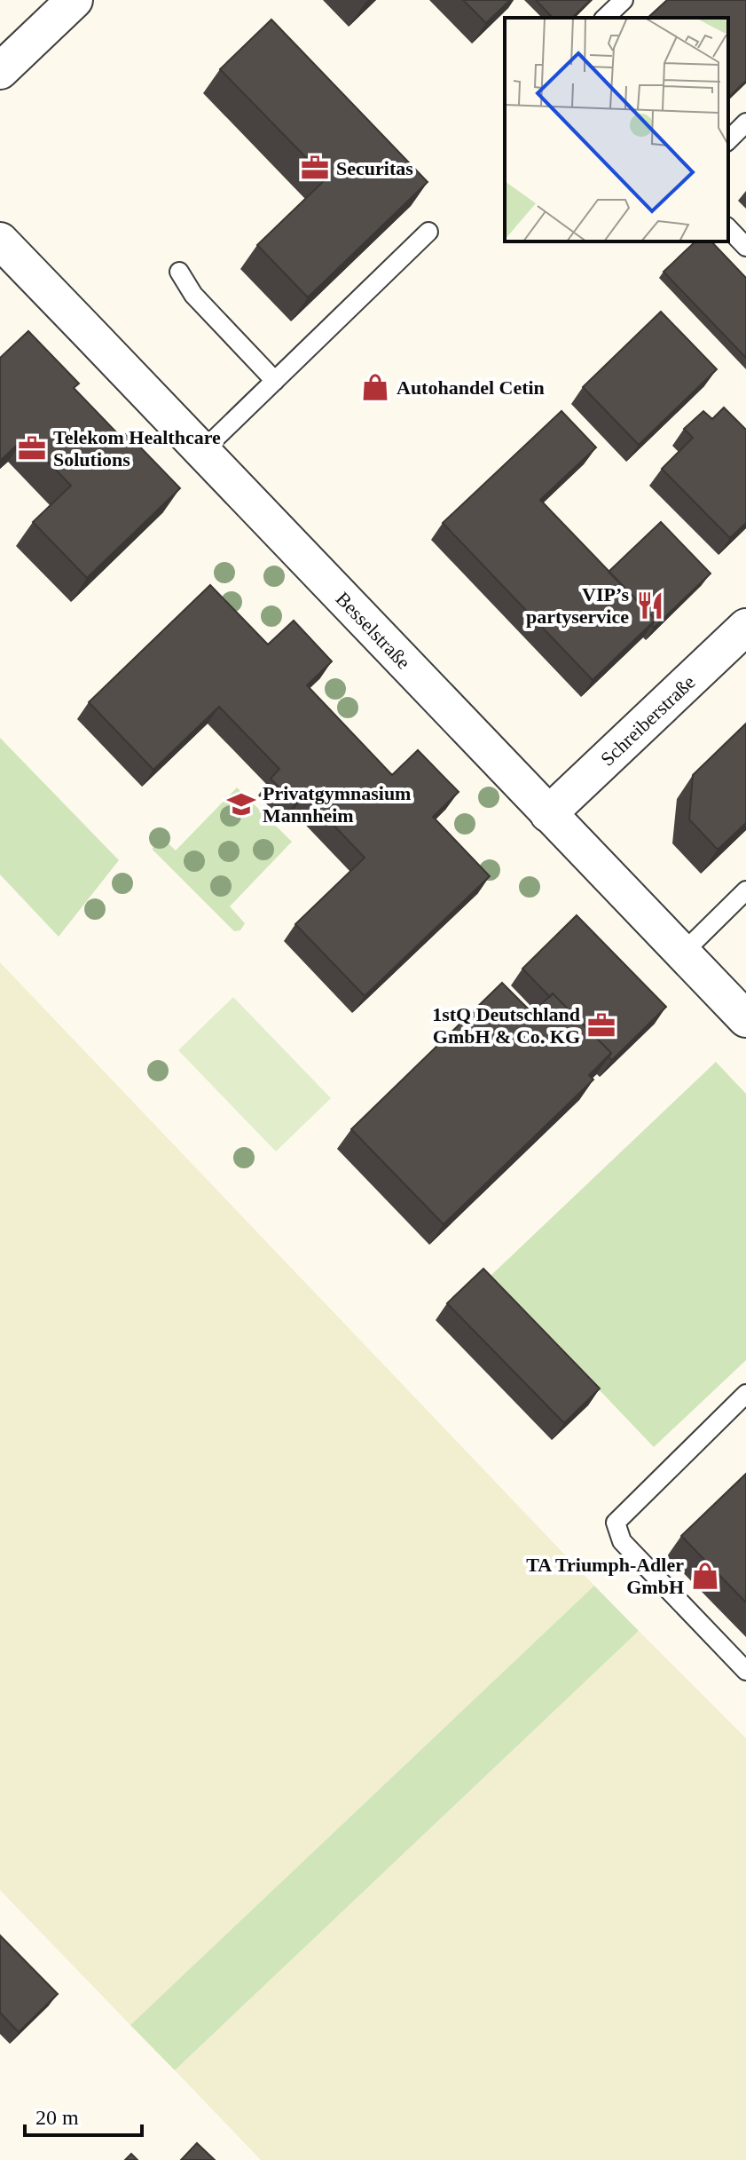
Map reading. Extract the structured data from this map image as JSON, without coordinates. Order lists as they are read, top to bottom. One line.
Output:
{"streets":{"street":["Besselstraße","Schreiberstraße"]},"crossings":[["Besselstraße","Schreiberstraße"]],"places":{"office":["Securitas","Telekom Healthcare Solutions","1stQ Deutschland GmbH & Co. KG"],"shop":["Autohandel Cetin","TA Triumph-Adler GmbH"],"restaurant":["VIP’s partyservice"],"school or university":["Privatgymnasium Mannheim"]},"scale_bar":"20 m"}
